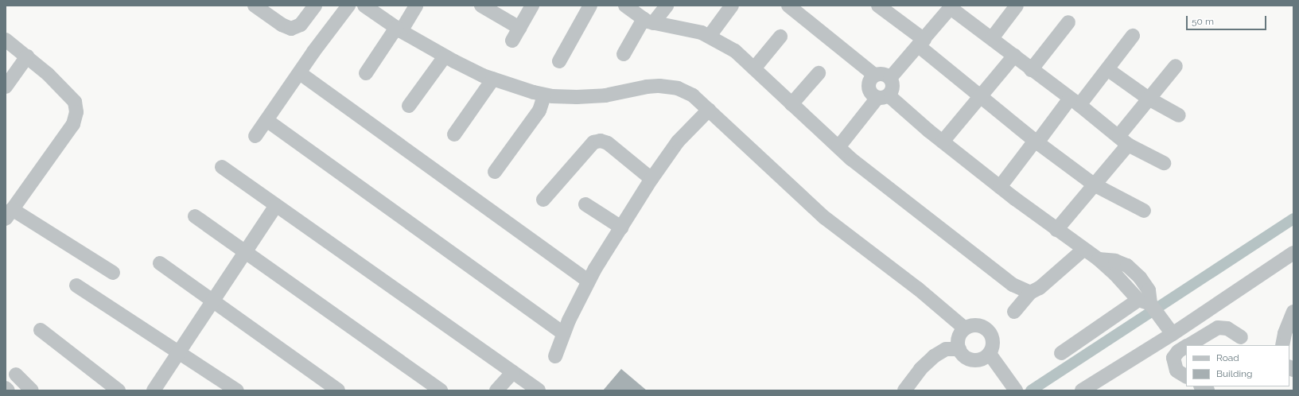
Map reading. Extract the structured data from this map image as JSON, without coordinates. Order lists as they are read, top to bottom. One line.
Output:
{"legend":["Road","Building"],"scale_bar":"50 m"}
